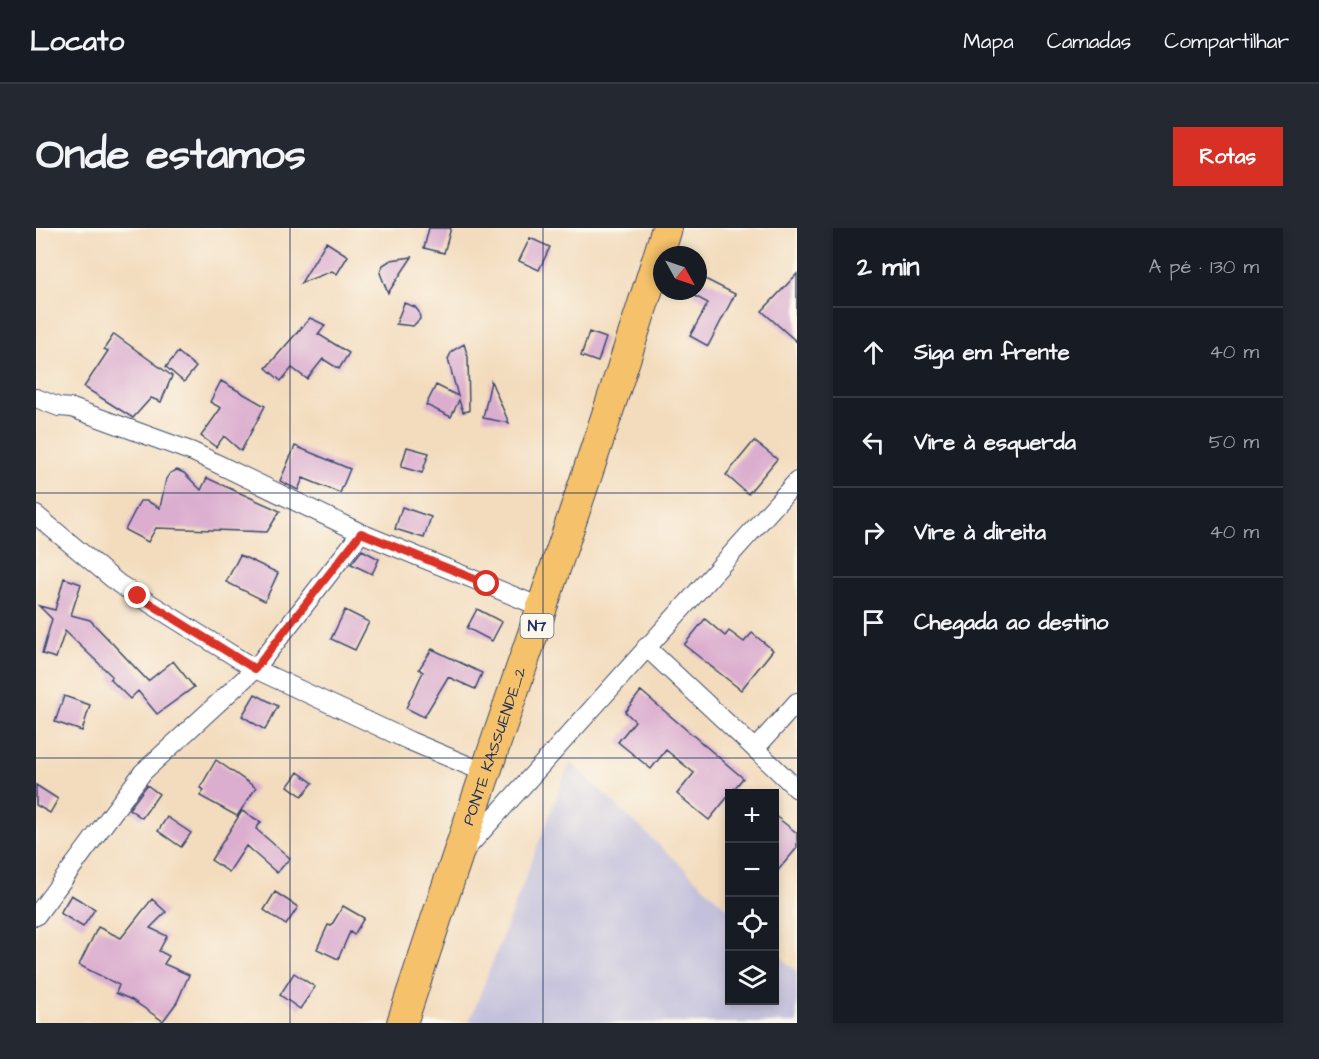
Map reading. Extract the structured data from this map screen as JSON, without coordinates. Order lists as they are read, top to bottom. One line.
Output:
{"streets":{"highway":["N7","PONTE KASSUENDE_2"]},"north":"bottom right","page":{"header":"Locato","nav":["Mapa","Camadas","Compartilhar"],"title":"Onde estamos","buttons":"Rotas","heading":["2 min","A pé · 130 m"],"list":[["Siga em frente","40 m"],["Vire à esquerda","50 m"],["Vire à direita","40 m"],"Chegada ao destino"],"map_buttons":["+","−"]}}
